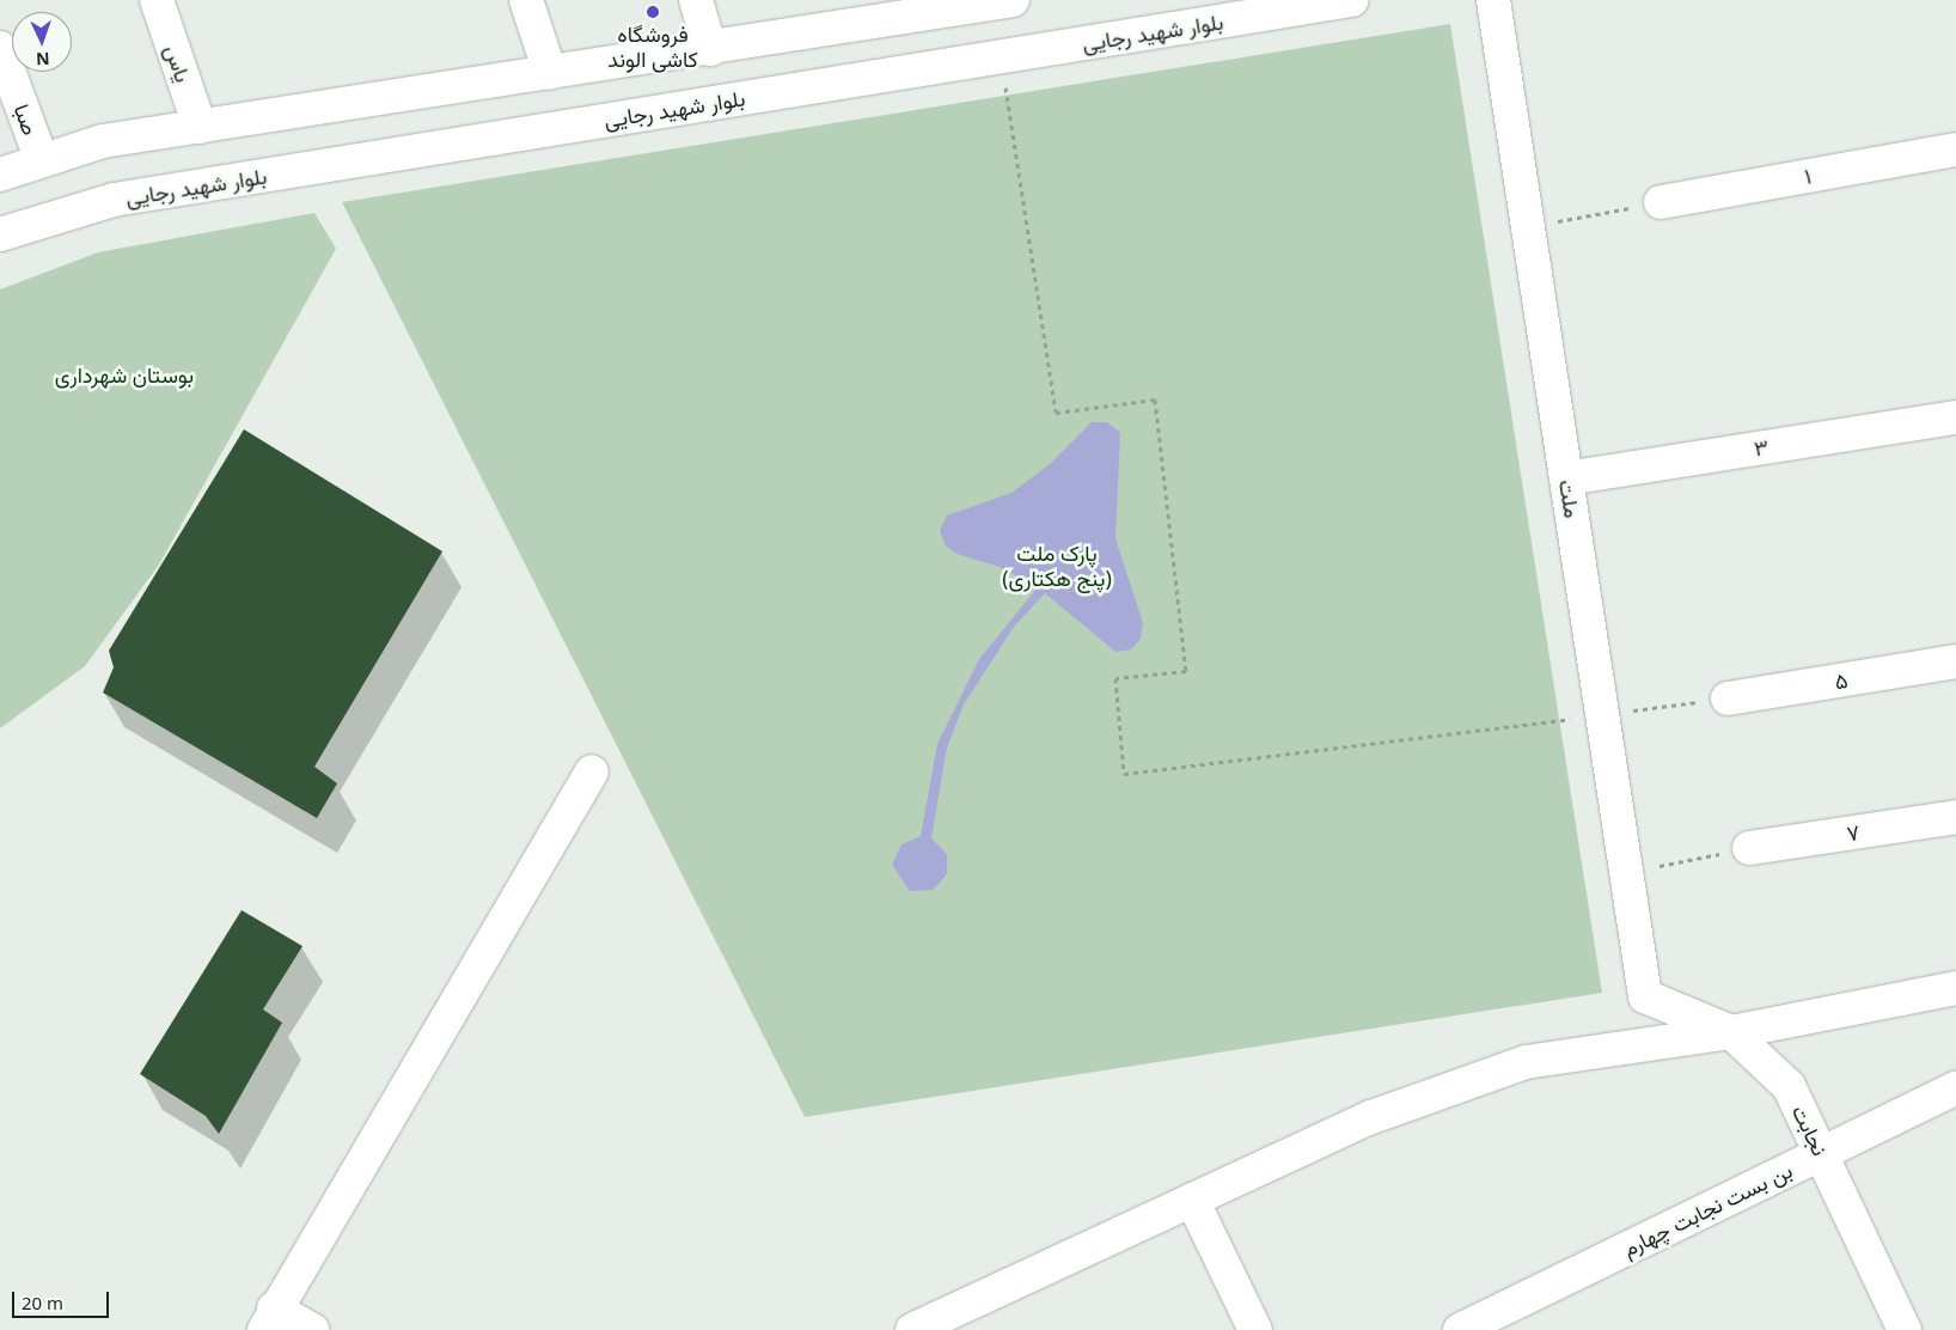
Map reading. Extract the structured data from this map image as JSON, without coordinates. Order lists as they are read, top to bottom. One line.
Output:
{"streets":{"street":["بلوار شهید رجایی","یاس","صبا","۱","۳","ملت","۵","۷","نجابت","بن بست نجابت چهارم"]},"crossings":[["۳","ملت"],["ملت","نجابت"],["نجابت","بن بست نجابت چهارم"]],"parks":["بوستان شهرداری","پارک ملت (پنج هکتاری)"],"places":["فروشگاه کاشی الوند"],"scale_bar":"20 m","north":"bottom"}
